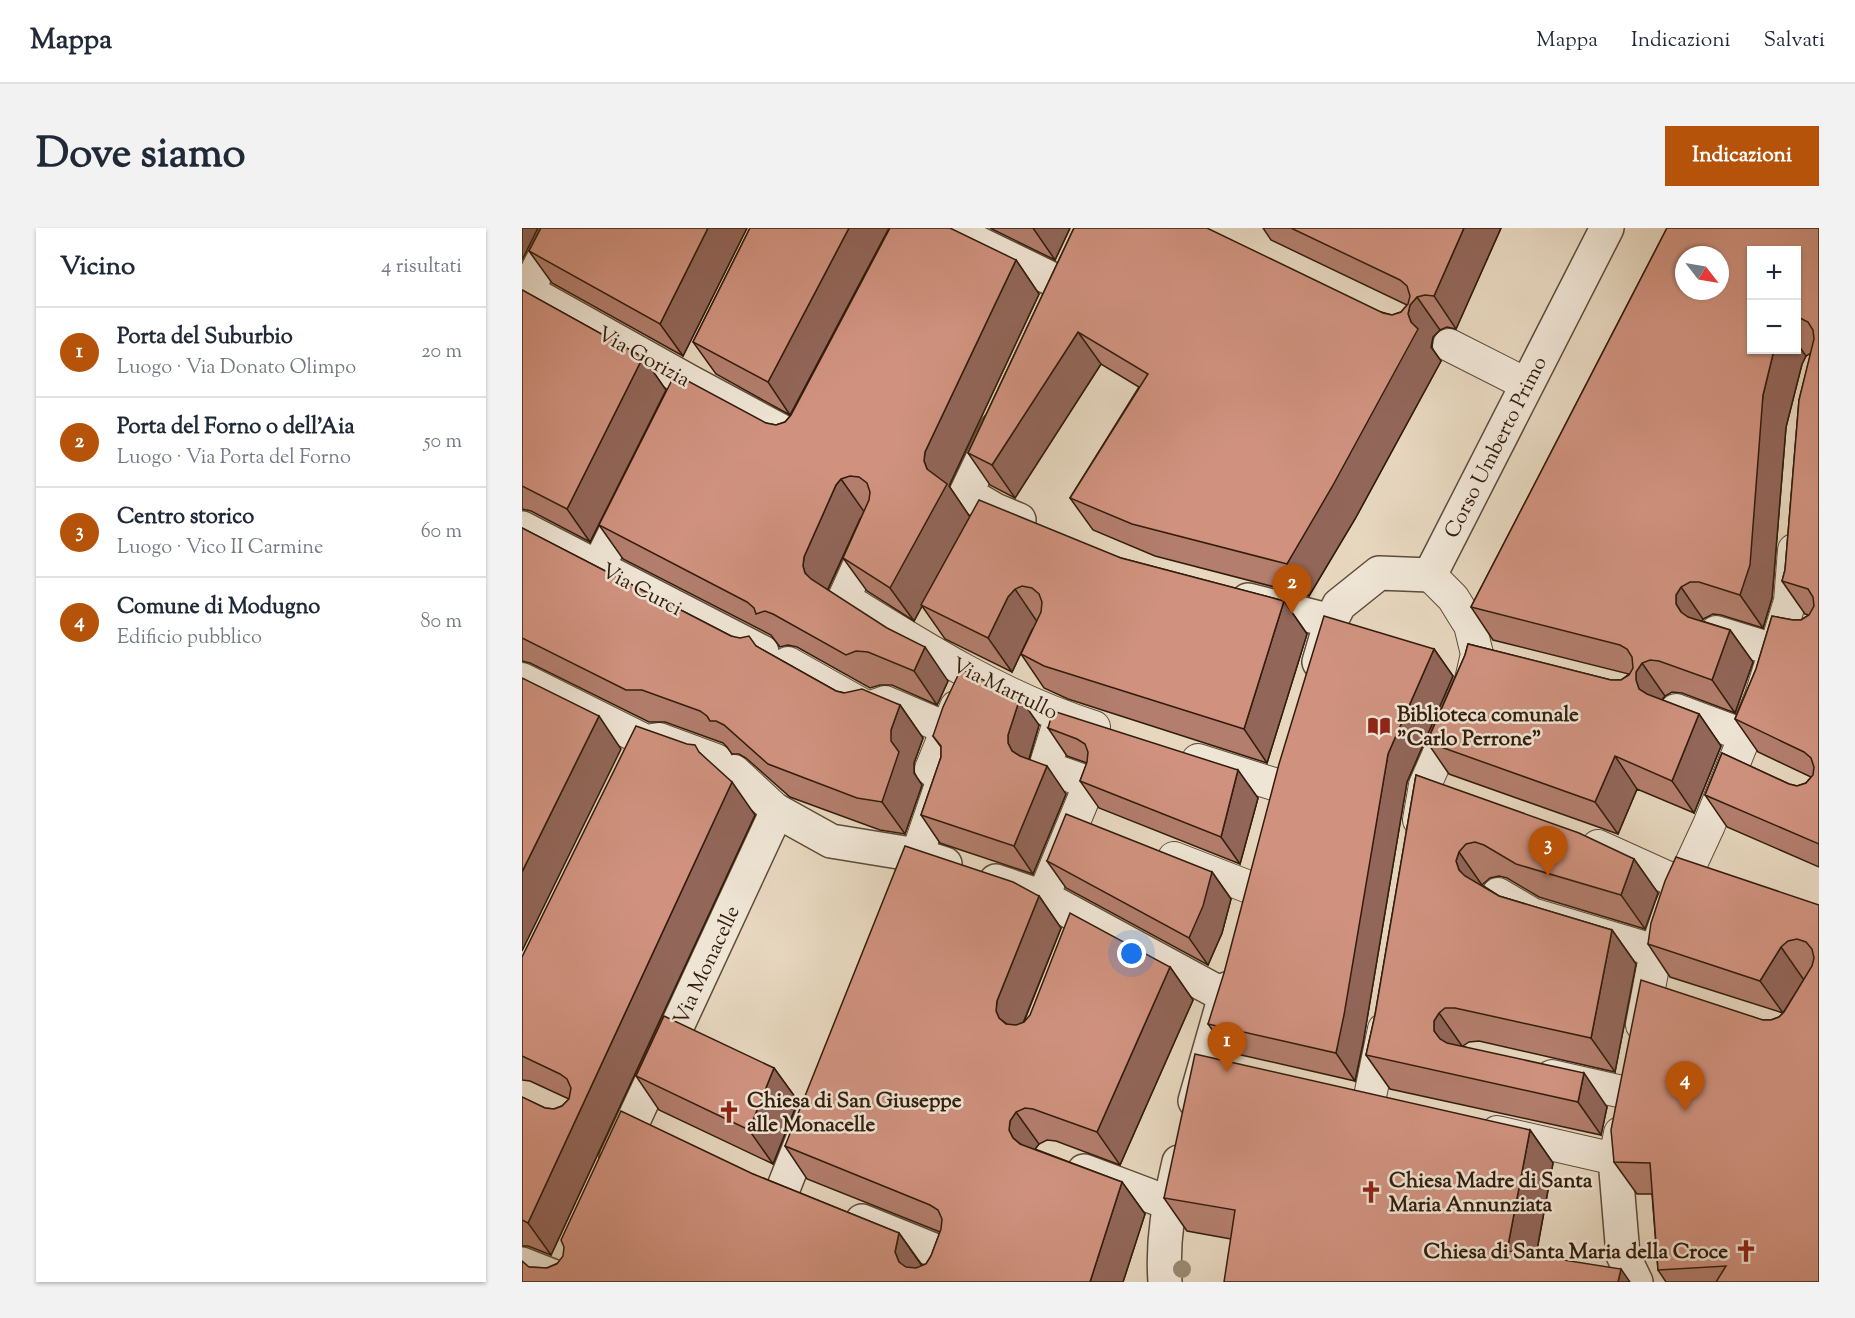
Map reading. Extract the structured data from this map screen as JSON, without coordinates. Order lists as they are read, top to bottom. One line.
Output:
{"streets":{"street":["Via Gorizia","Corso Umberto Primo","Via Curci","Via Martullo","Via Monacelle"]},"places":{"library":["Biblioteca comunale \"Carlo Perrone\""],"church":["Chiesa di San Giuseppe alle Monacelle","Chiesa Madre di Santa Maria Annunziata","Chiesa di Santa Maria della Croce"]},"north":"bottom right","page":{"header":"Mappa","nav":["Mappa","Indicazioni","Salvati"],"title":"Dove siamo","buttons":"Indicazioni","heading":["Vicino","4 risultati"],"map_buttons":["+","−"],"list":[{"mark":"1","name":"Porta del Suburbio","note":"Luogo · Via Donato Olimpo","value":"20 m"},{"mark":"2","name":"Porta del Forno o dell’Aia","note":"Luogo · Via Porta del Forno","value":"50 m"},{"mark":"3","name":"Centro storico","note":"Luogo · Vico II Carmine","value":"60 m"},{"mark":"4","name":"Comune di Modugno","note":"Edificio pubblico","value":"80 m"}],"pins":["2","3","1","4"]}}
